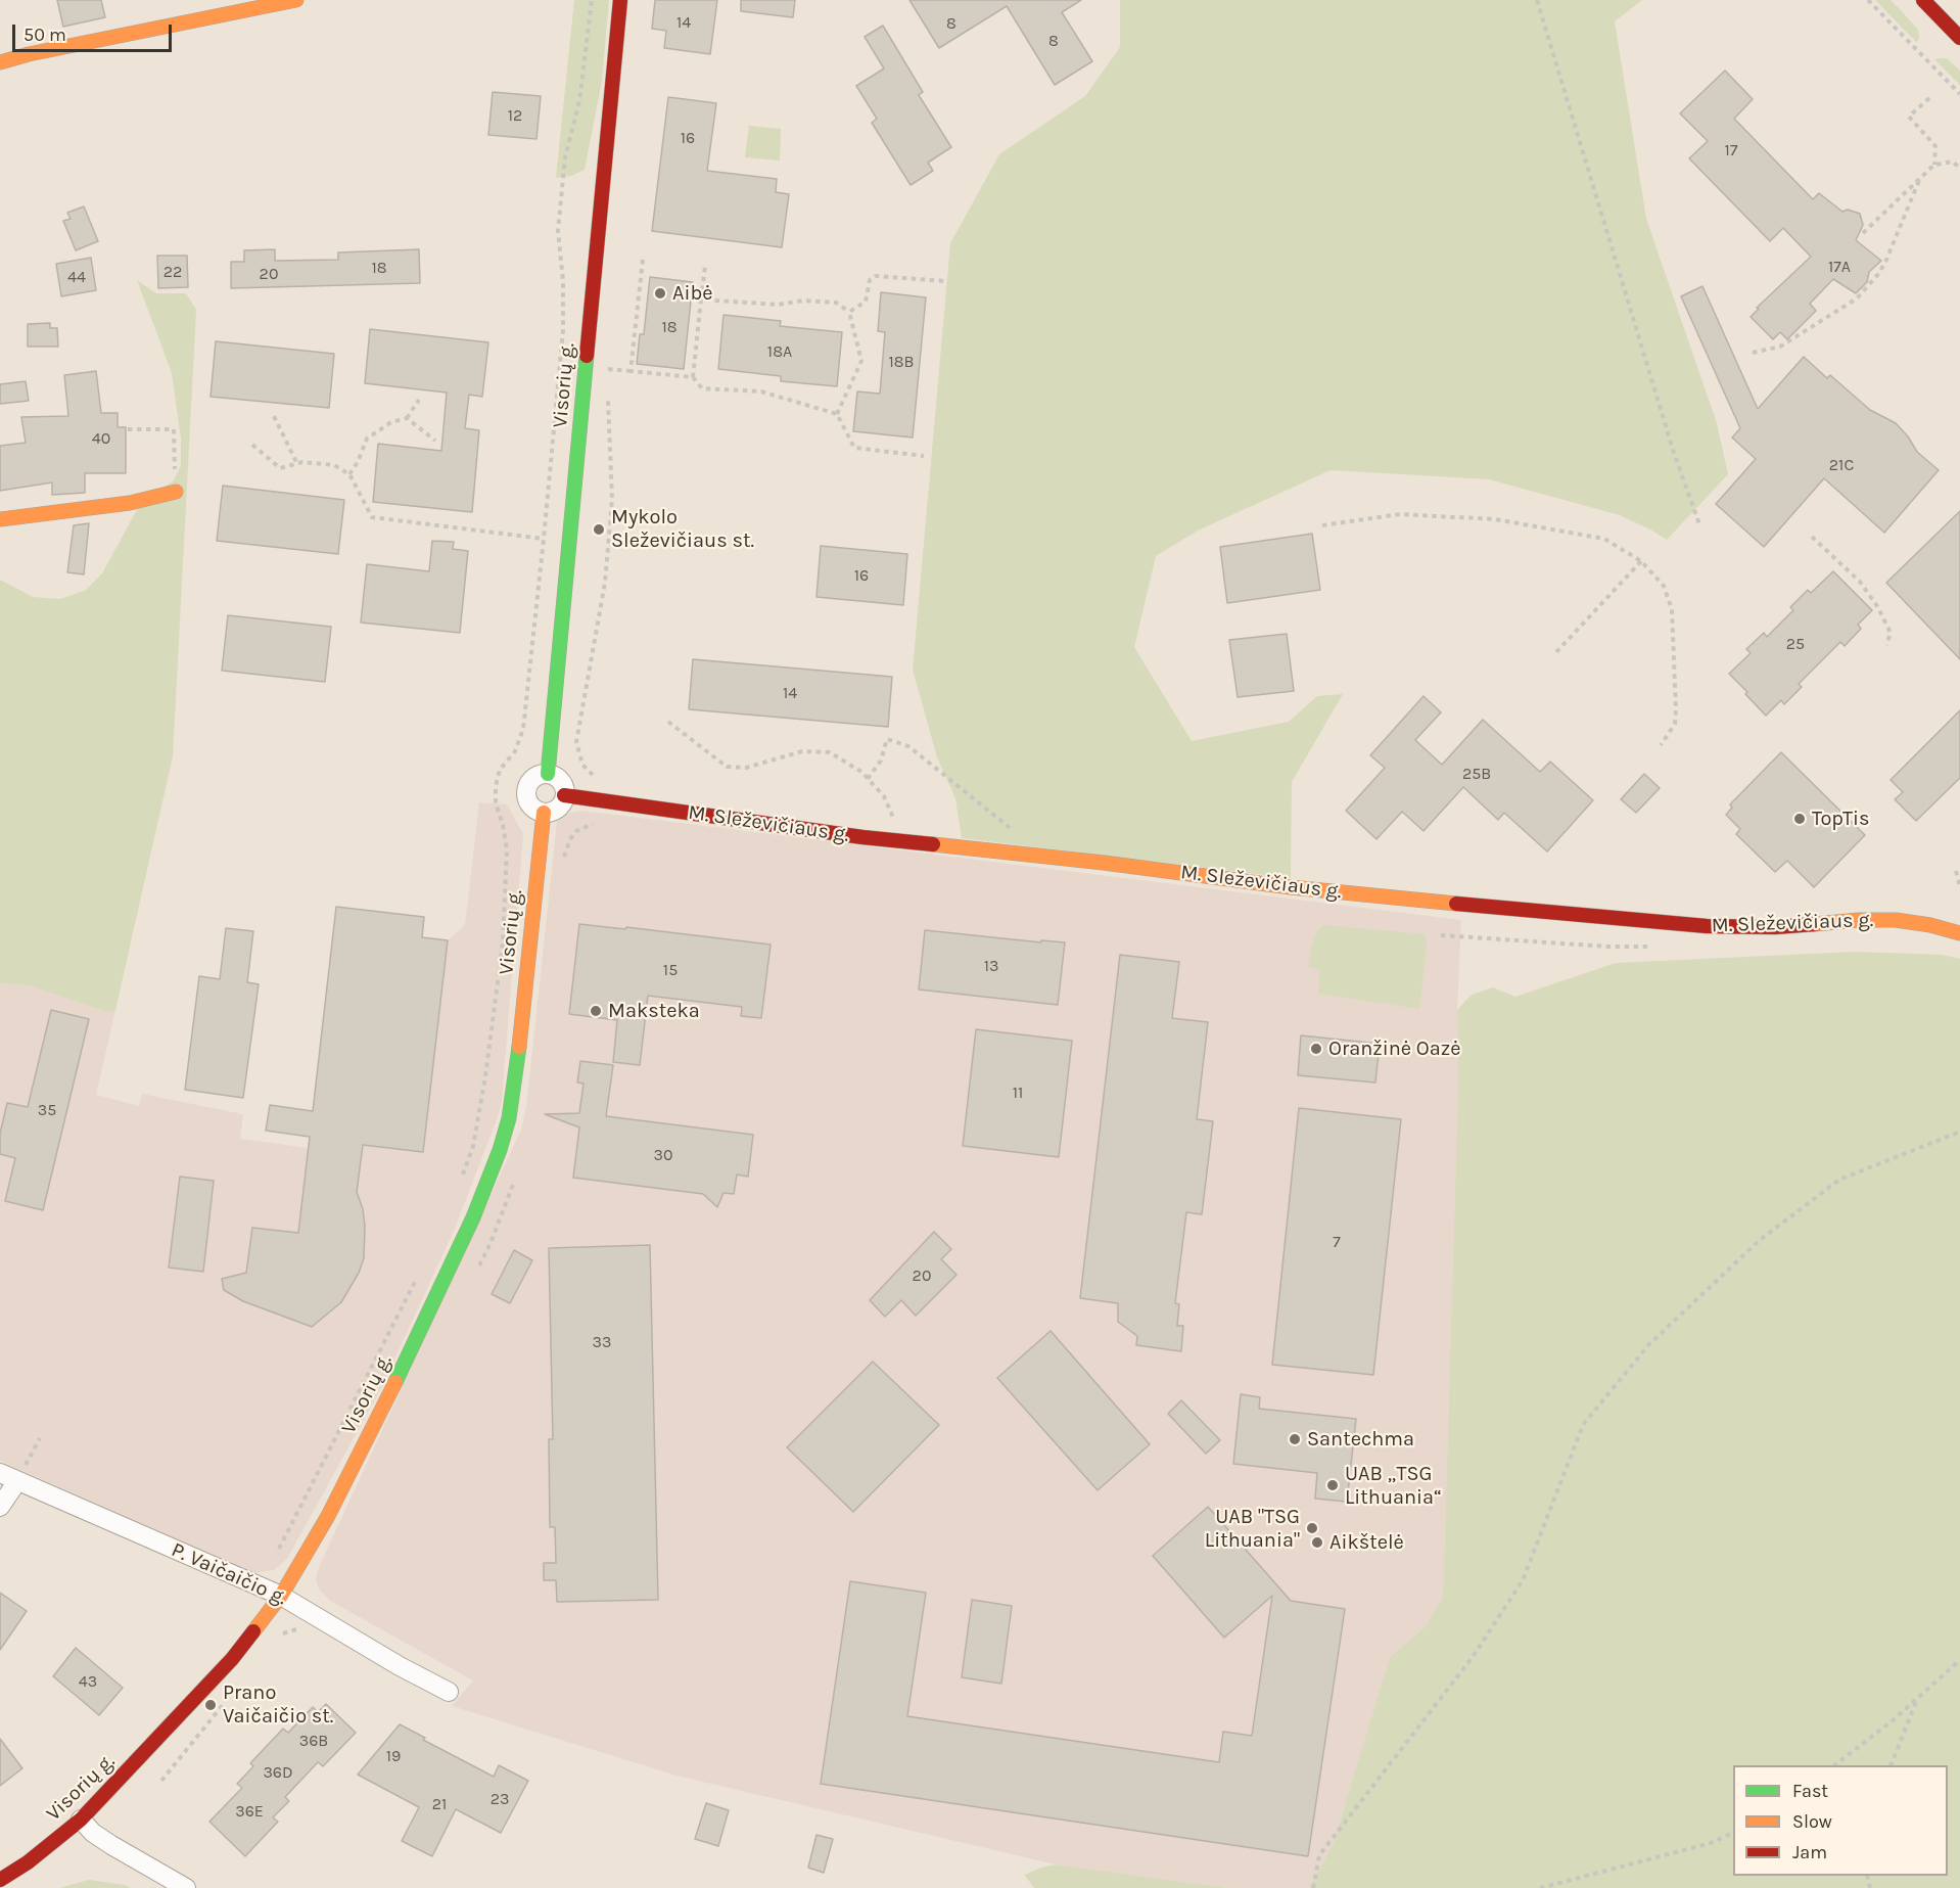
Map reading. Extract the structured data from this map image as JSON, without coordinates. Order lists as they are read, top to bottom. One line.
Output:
{"streets":{"street":["Visorių g.","M. Sleževičiaus g.","P. Vaičaičio g."]},"crossings":[["Visorių g.","M. Sleževičiaus g."],["Visorių g.","P. Vaičaičio g."]],"places":["Aibė","Mykolo Sleževičiaus st.","TopTis","Maksteka","Oranžinė Oazė","Santechma","UAB „TSG Lithuania“","UAB \"TSG Lithuania\"","Aikštelė","Prano Vaičaičio st."],"house_numbers":["14","8","8","12","16","17","17A","18","22","20","44","18","18A","18B","40","21C","16","25","14","25B","13","15","11","35","30","7","20","33","43","36B","19","36D","23","21","36E"],"legend":["Fast","Slow","Jam"],"scale_bar":"50 m"}
